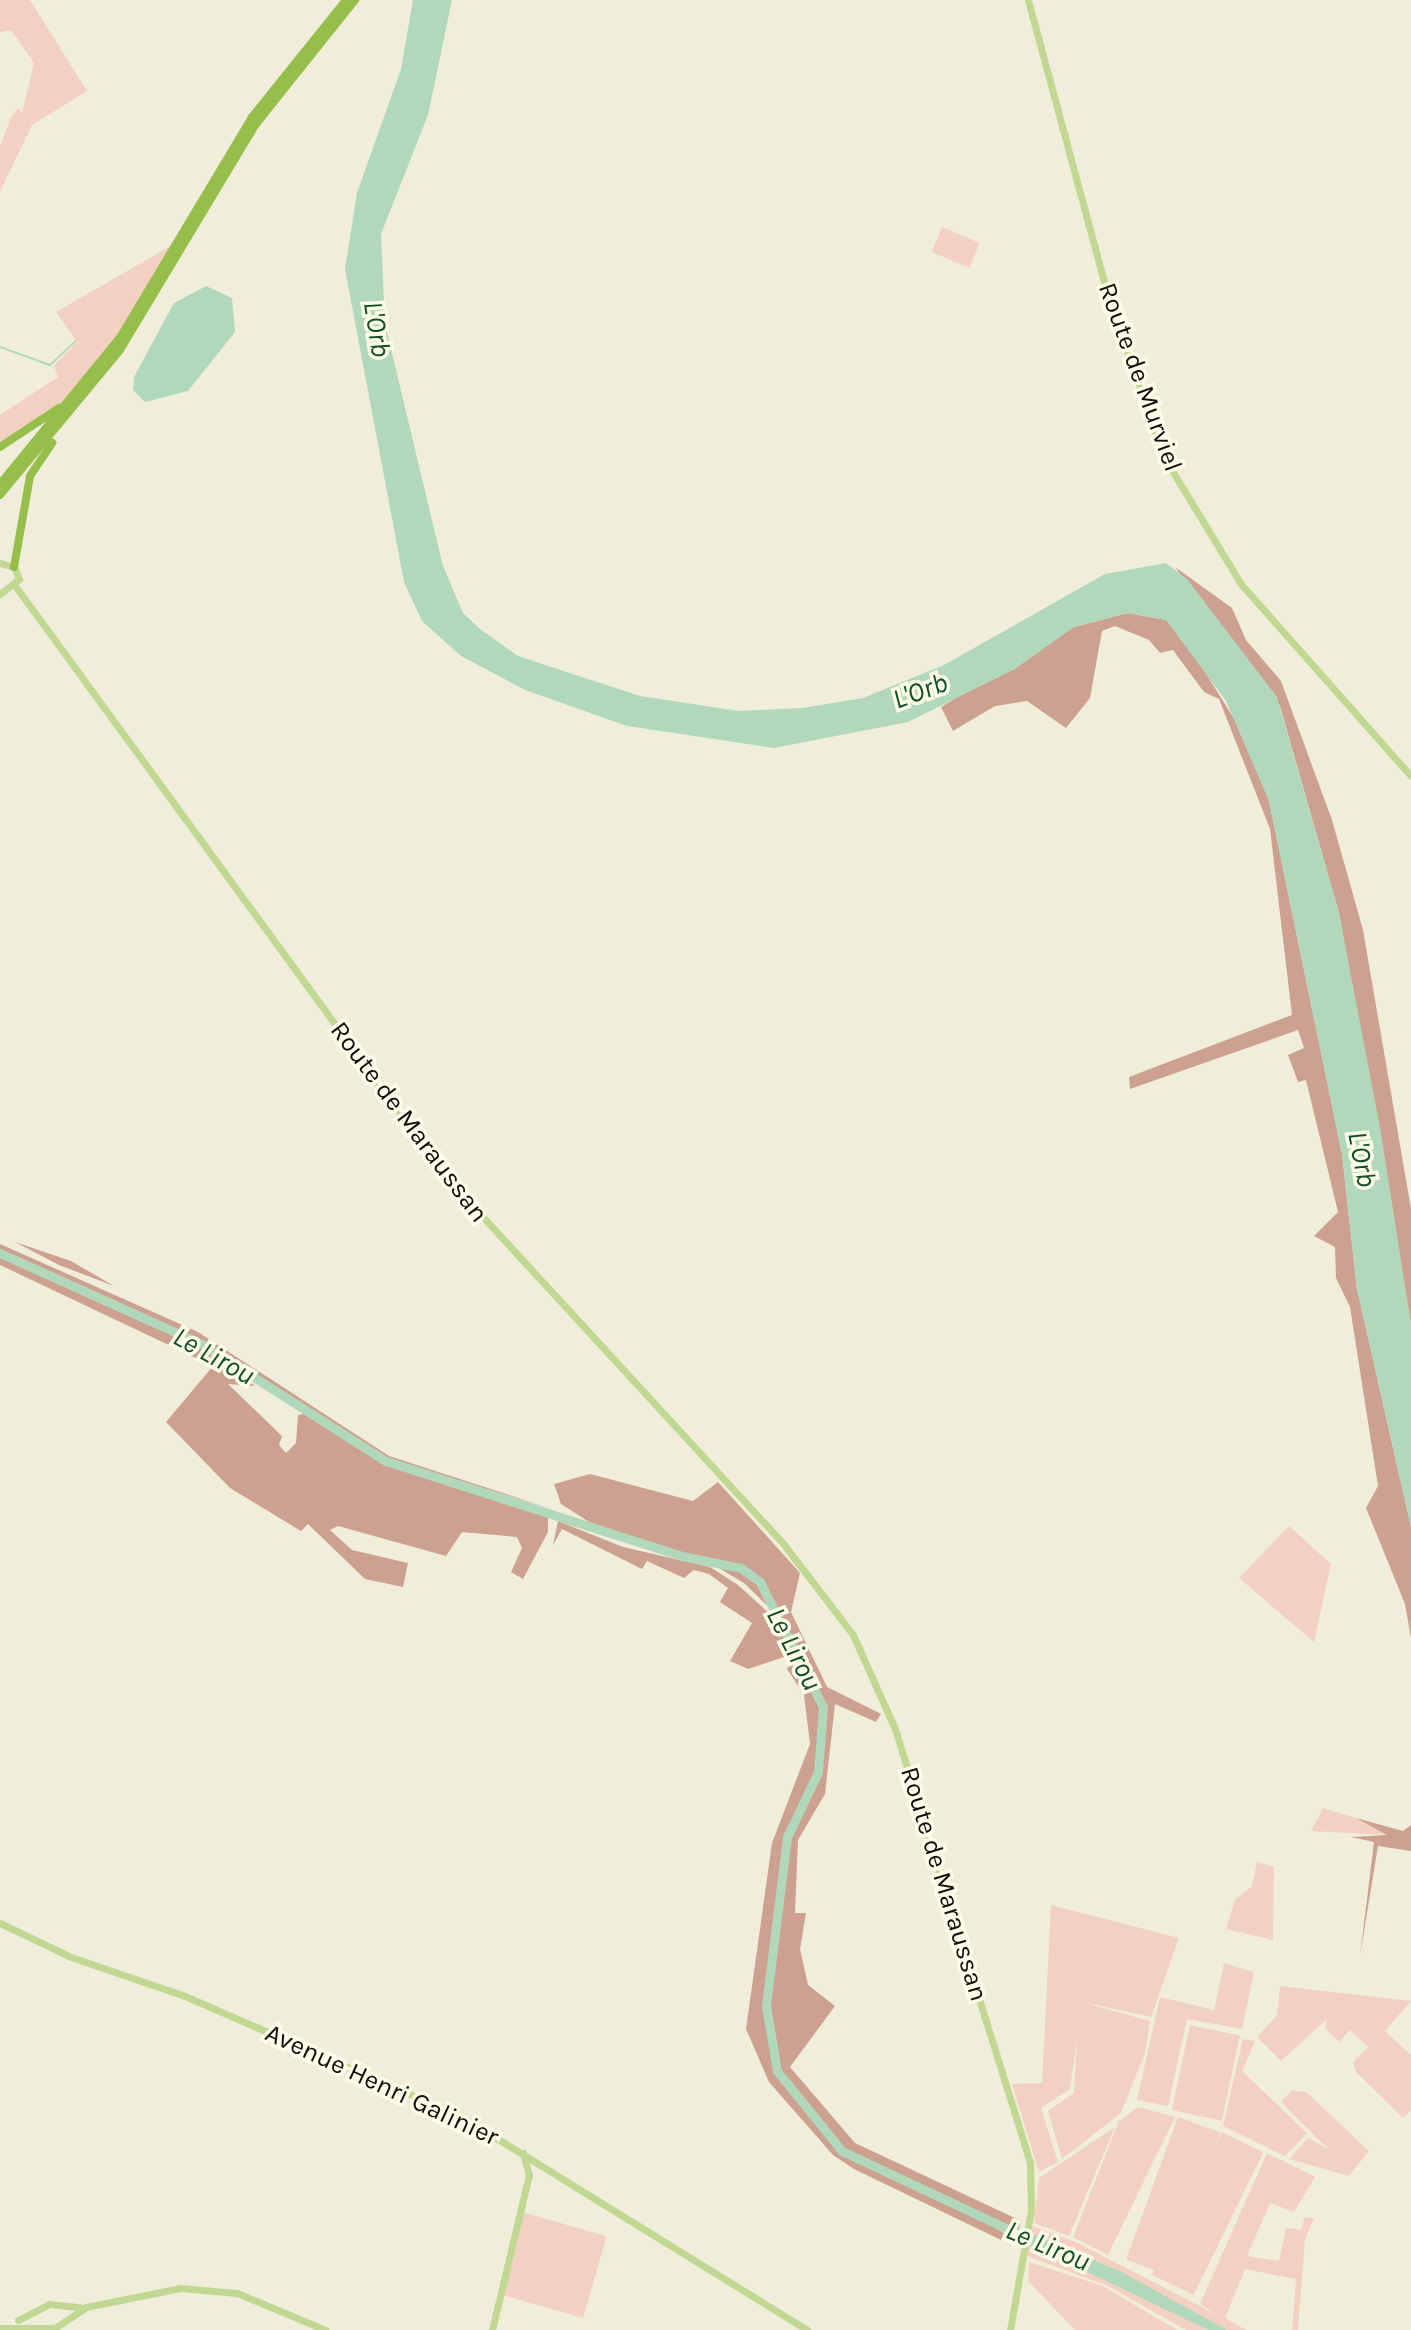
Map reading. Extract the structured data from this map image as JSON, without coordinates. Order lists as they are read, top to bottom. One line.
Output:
{"streets":{"main road":["Route de Murviel","Route de Maraussan","Avenue Henri Galinier"]},"water":["L'Orb","Le Lirou"]}
